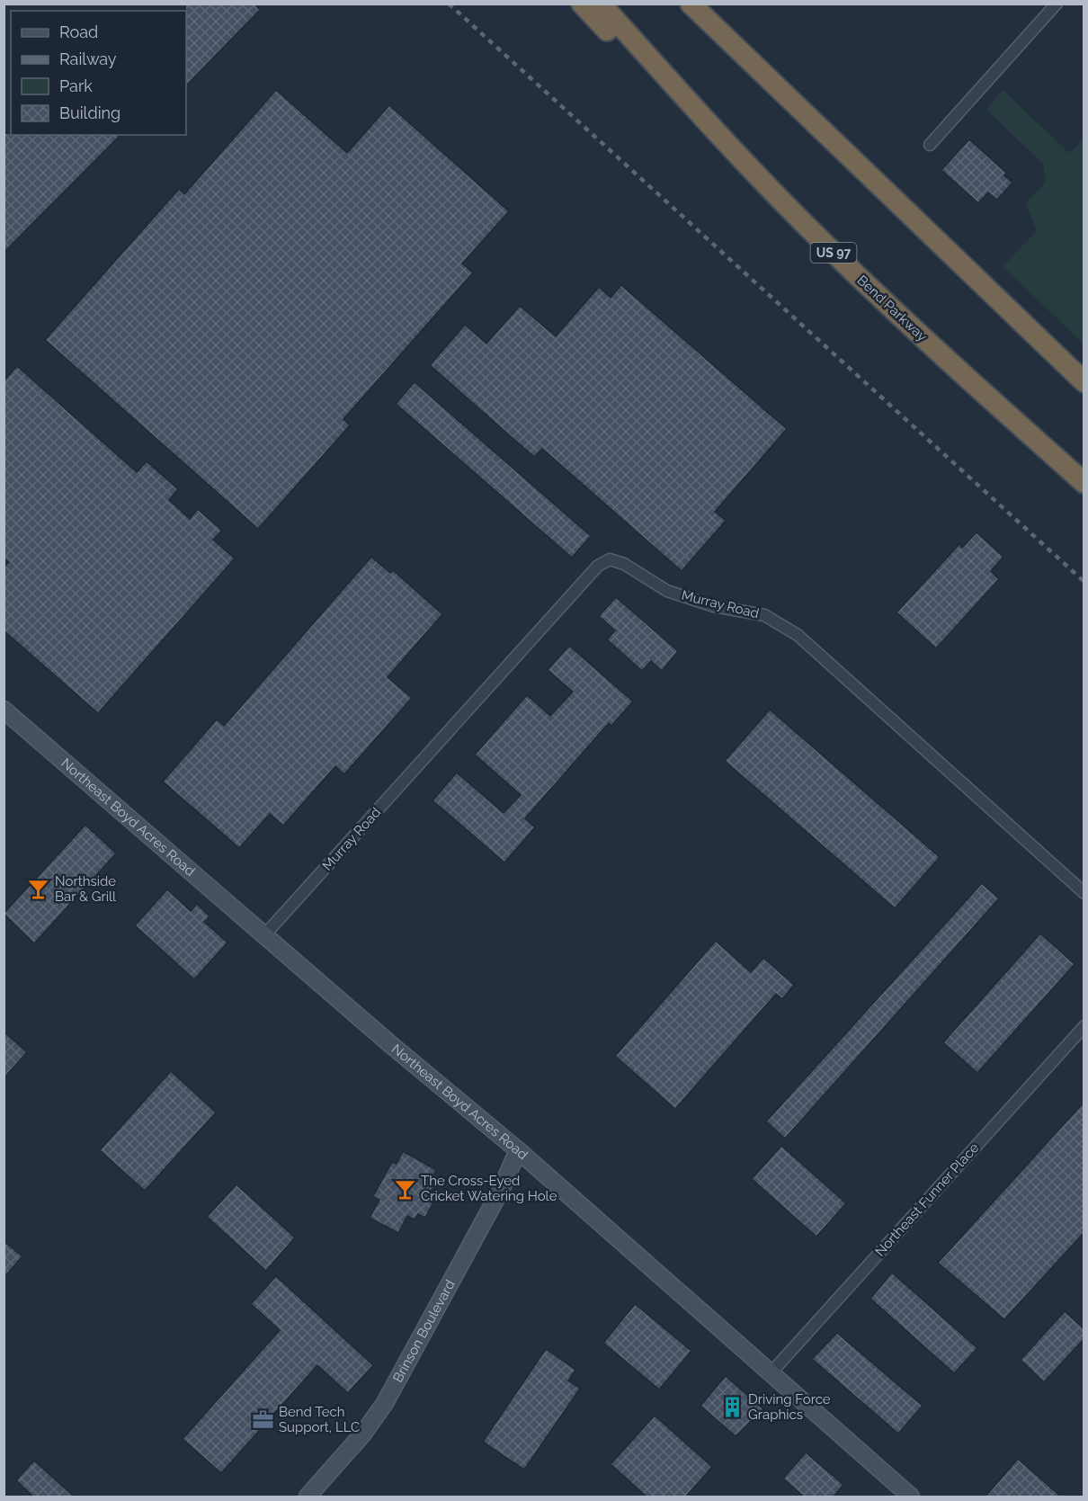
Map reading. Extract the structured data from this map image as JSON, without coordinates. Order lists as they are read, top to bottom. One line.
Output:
{"streets":{"highway":["US 97","Bend Parkway"],"street":["Murray Road","Northeast Boyd Acres Road","Northeast Funner Place","Brinson Boulevard"]},"crossings":[["Murray Road","Northeast Boyd Acres Road"],["Northeast Boyd Acres Road","Northeast Funner Place"],["Northeast Boyd Acres Road","Brinson Boulevard"]],"places":{"bar":["Northside Bar & Grill","The Cross-Eyed Cricket Watering Hole"],"building":["Driving Force Graphics"],"office":["Bend Tech Support, LLC"]},"legend":["Road","Railway","Park","Building"]}
